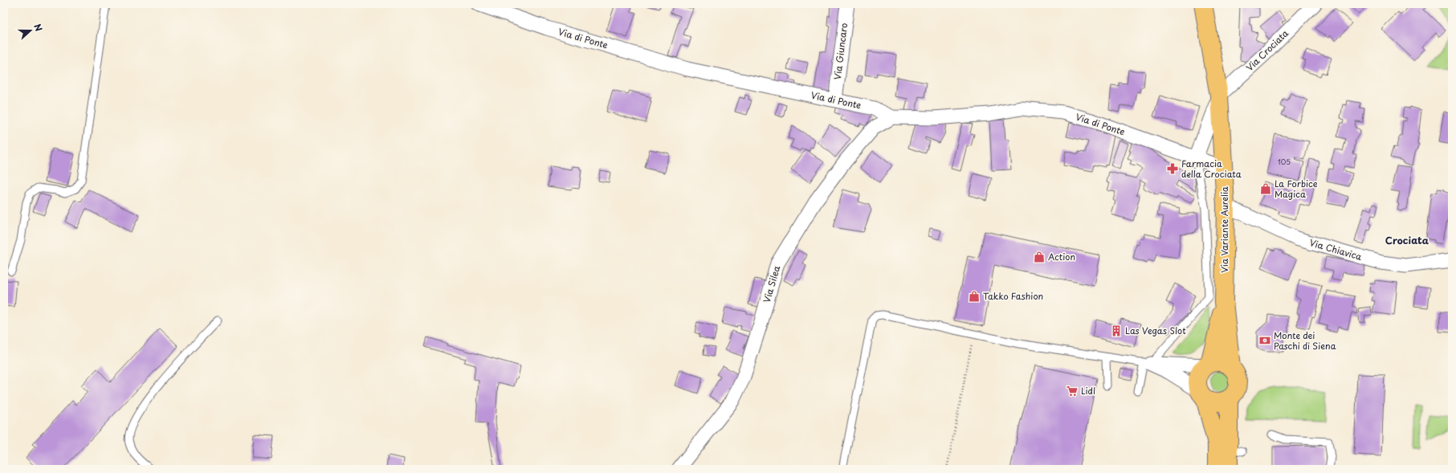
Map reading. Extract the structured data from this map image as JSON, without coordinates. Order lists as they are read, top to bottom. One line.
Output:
{"streets":{"main road":["Via Variante Aurelia"],"street":["Via di Ponte","Via Crociata","Via Giuncaro","Via Chiavica","Via Silea"]},"crossings":[["Via di Ponte","Via Giuncaro"],["Via di Ponte","Via Variante Aurelia"],["Via di Ponte","Via Silea"],["Via Crociata","Via Variante Aurelia"],["Via Variante Aurelia","Via Chiavica"]],"districts":["Crociata"],"places":{"pharmacy":["Farmacia della Crociata"],"shop":["La Forbice Magica","Action","Takko Fashion"],"building":["Las Vegas Slot"],"bank":["Monte dei Paschi di Siena"],"supermarket":["Lidl"]},"house_numbers":["105"],"north":"right"}
